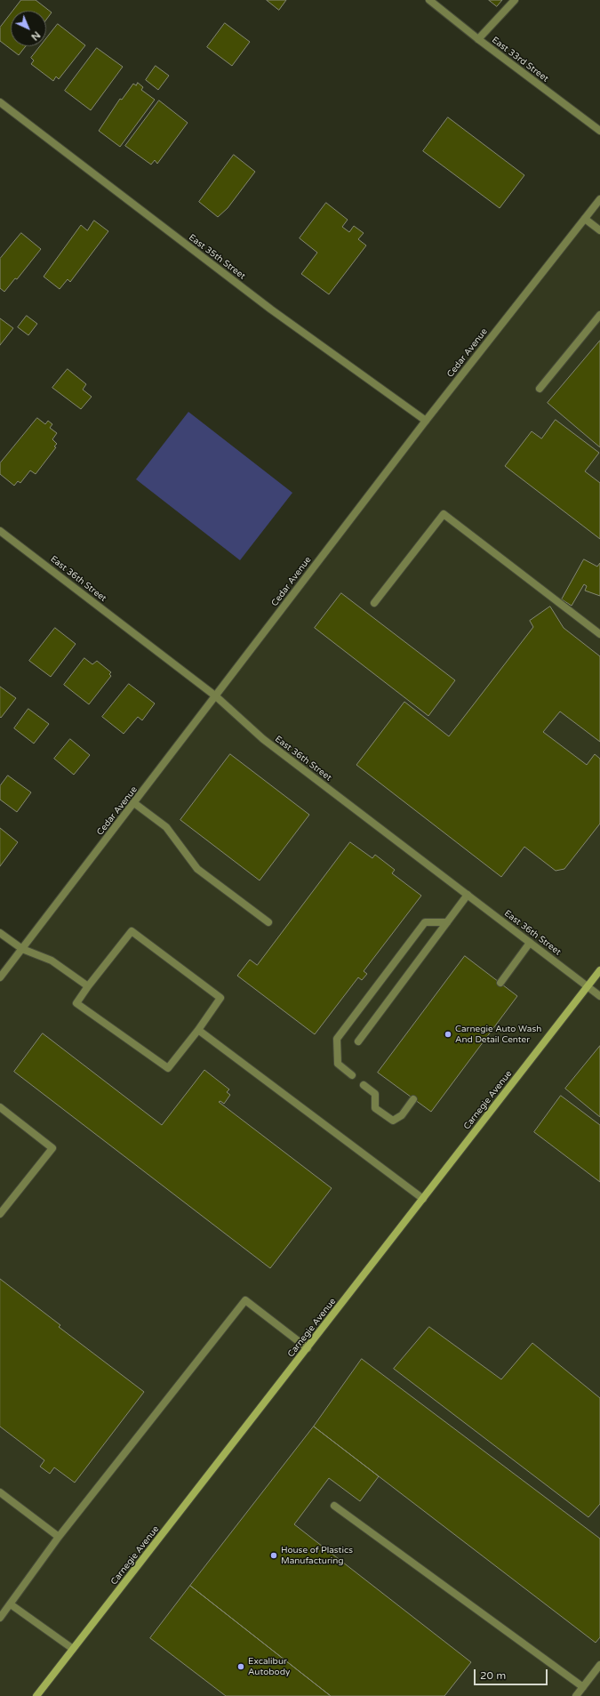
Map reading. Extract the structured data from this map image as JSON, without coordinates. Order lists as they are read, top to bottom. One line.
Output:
{"streets":{"main road":["Carnegie Avenue"],"street":["East 33rd Street","East 35th Street","Cedar Avenue","East 36th Street"]},"crossings":[["East 35th Street","Cedar Avenue"],["Cedar Avenue","East 36th Street"],["East 36th Street","Carnegie Avenue"]],"places":["Carnegie Auto Wash And Detail Center","House of Plastics Manufacturing","Excalibur Autobody"],"scale_bar":"20 m","north":"bottom right"}
